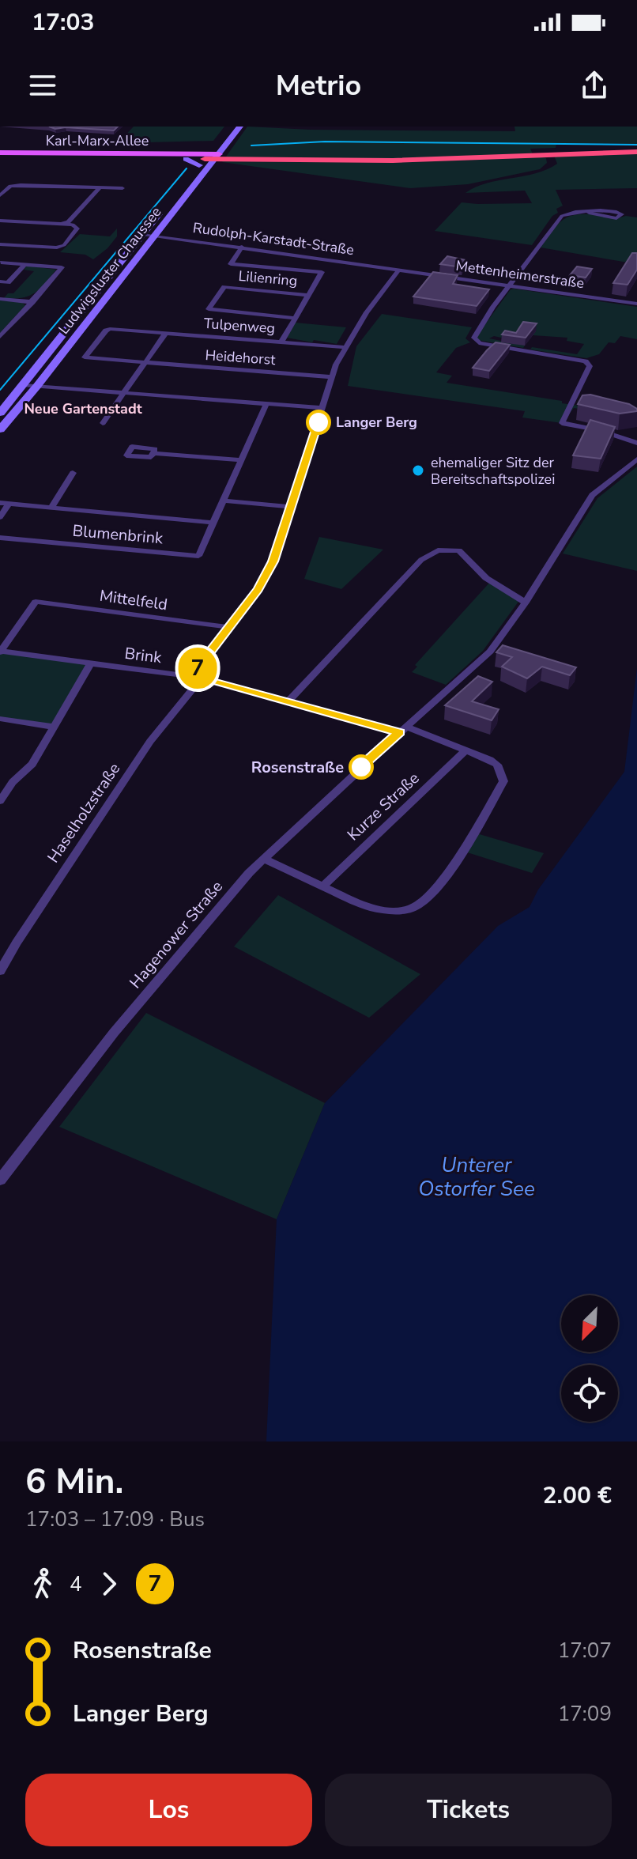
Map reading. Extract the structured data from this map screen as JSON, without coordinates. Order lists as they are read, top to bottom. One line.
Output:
{"streets":{"main road":["Karl-Marx-Allee"],"street":["Rudolph-Karstadt-Straße","Ludwigsluster Chaussee","Mettenheimerstraße","Lilienring","Tulpenweg","Heidehorst","Blumenbrink","Mittelfeld","Brink","Kurze Straße","Haselholzstraße","Hagenower Straße"]},"crossings":[["Karl-Marx-Allee","Ludwigsluster Chaussee"],["Rudolph-Karstadt-Straße","Ludwigsluster Chaussee"],["Rudolph-Karstadt-Straße","Mettenheimerstraße"],["Rudolph-Karstadt-Straße","Tulpenweg"],["Lilienring","Tulpenweg"],["Tulpenweg","Heidehorst"],["Mittelfeld","Brink"]],"districts":["Neue Gartenstadt"],"water":["Unterer Ostorfer See"],"places":["Langer Berg","ehemaliger Sitz der Bereitschaftspolizei","Rosenstraße"],"lines":["bus line 7"],"north":"bottom left","page":{"status":"17:03","header":"Metrio","on_map":"7","heading":["6 Min.","17:03 – 17:09 · Bus","2.00 €"],"legs":["4","7"],"list":[{"name":"Rosenstraße","value":"17:07"},{"name":"Langer Berg","value":"17:09"}],"buttons":["Los","Tickets"]}}
